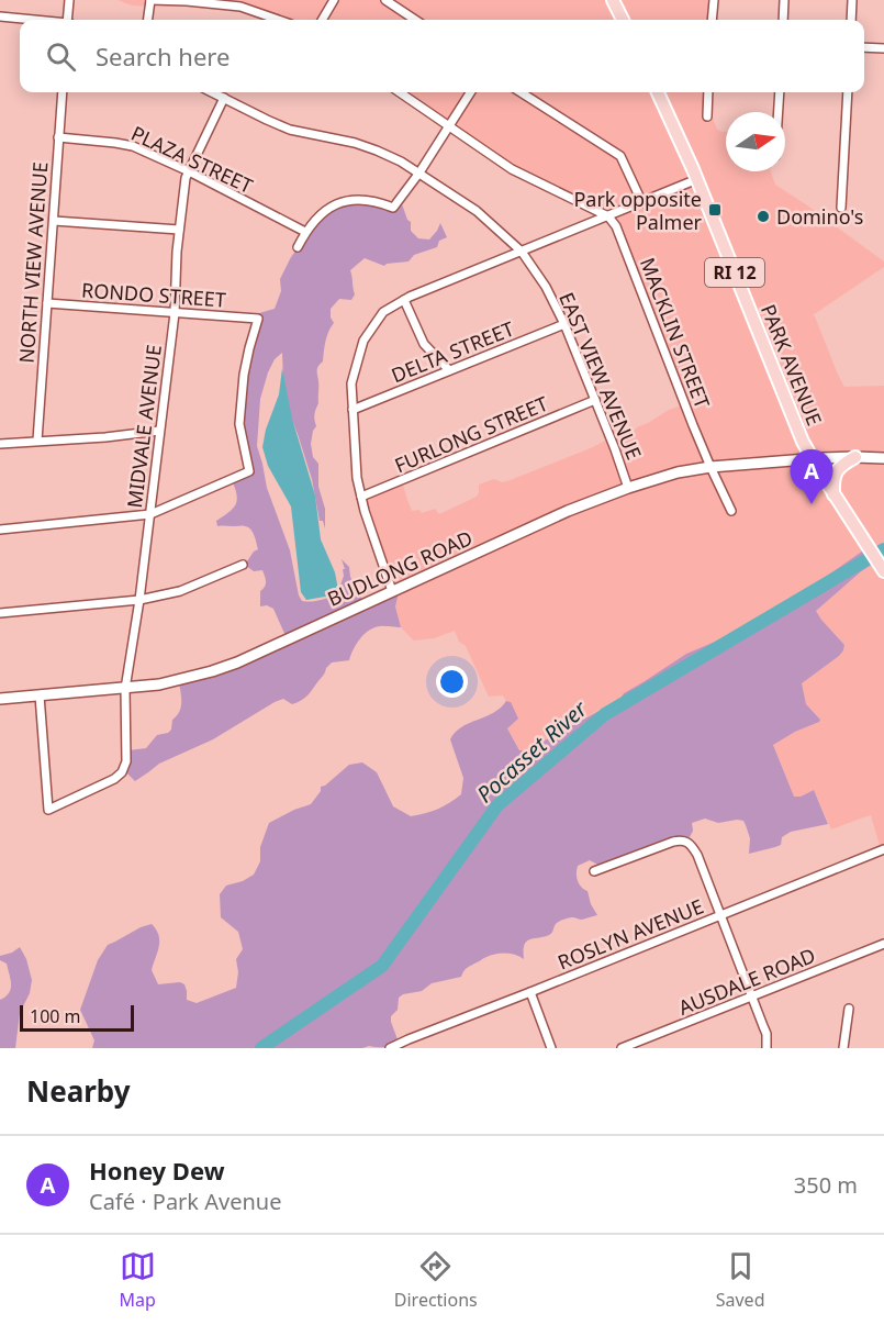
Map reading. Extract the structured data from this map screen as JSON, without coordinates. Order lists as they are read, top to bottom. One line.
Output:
{"streets":{"main road":["RI 12","PARK AVENUE","BUDLONG ROAD"],"street":["PLAZA STREET","NORTH VIEW AVENUE","RONDO STREET","MACKLIN STREET","DELTA STREET","EAST VIEW AVENUE","MIDVALE AVENUE","FURLONG STREET","ROSLYN AVENUE","AUSDALE ROAD"]},"crossings":[["PLAZA STREET","NORTH VIEW AVENUE"],["PLAZA STREET","MIDVALE AVENUE"],["NORTH VIEW AVENUE","RONDO STREET"],["RONDO STREET","MIDVALE AVENUE"],["MACKLIN STREET","BUDLONG ROAD"],["DELTA STREET","EAST VIEW AVENUE"],["PARK AVENUE","BUDLONG ROAD"],["EAST VIEW AVENUE","MIDVALE AVENUE"],["EAST VIEW AVENUE","FURLONG STREET"],["EAST VIEW AVENUE","BUDLONG ROAD"],["MIDVALE AVENUE","BUDLONG ROAD"]],"water":["Pocasset River"],"places":{"transit":["Park opposite Palmer"],"other":["Domino's"]},"scale_bar":"100 m","north":"right","page":{"search":"Search here","pins":"A","scale":"100 m","heading":"Nearby","list":[{"mark":"A","name":"Honey Dew","note":"Café · Park Avenue","value":"350 m"}],"nav":["Map","Directions","Saved"]}}
